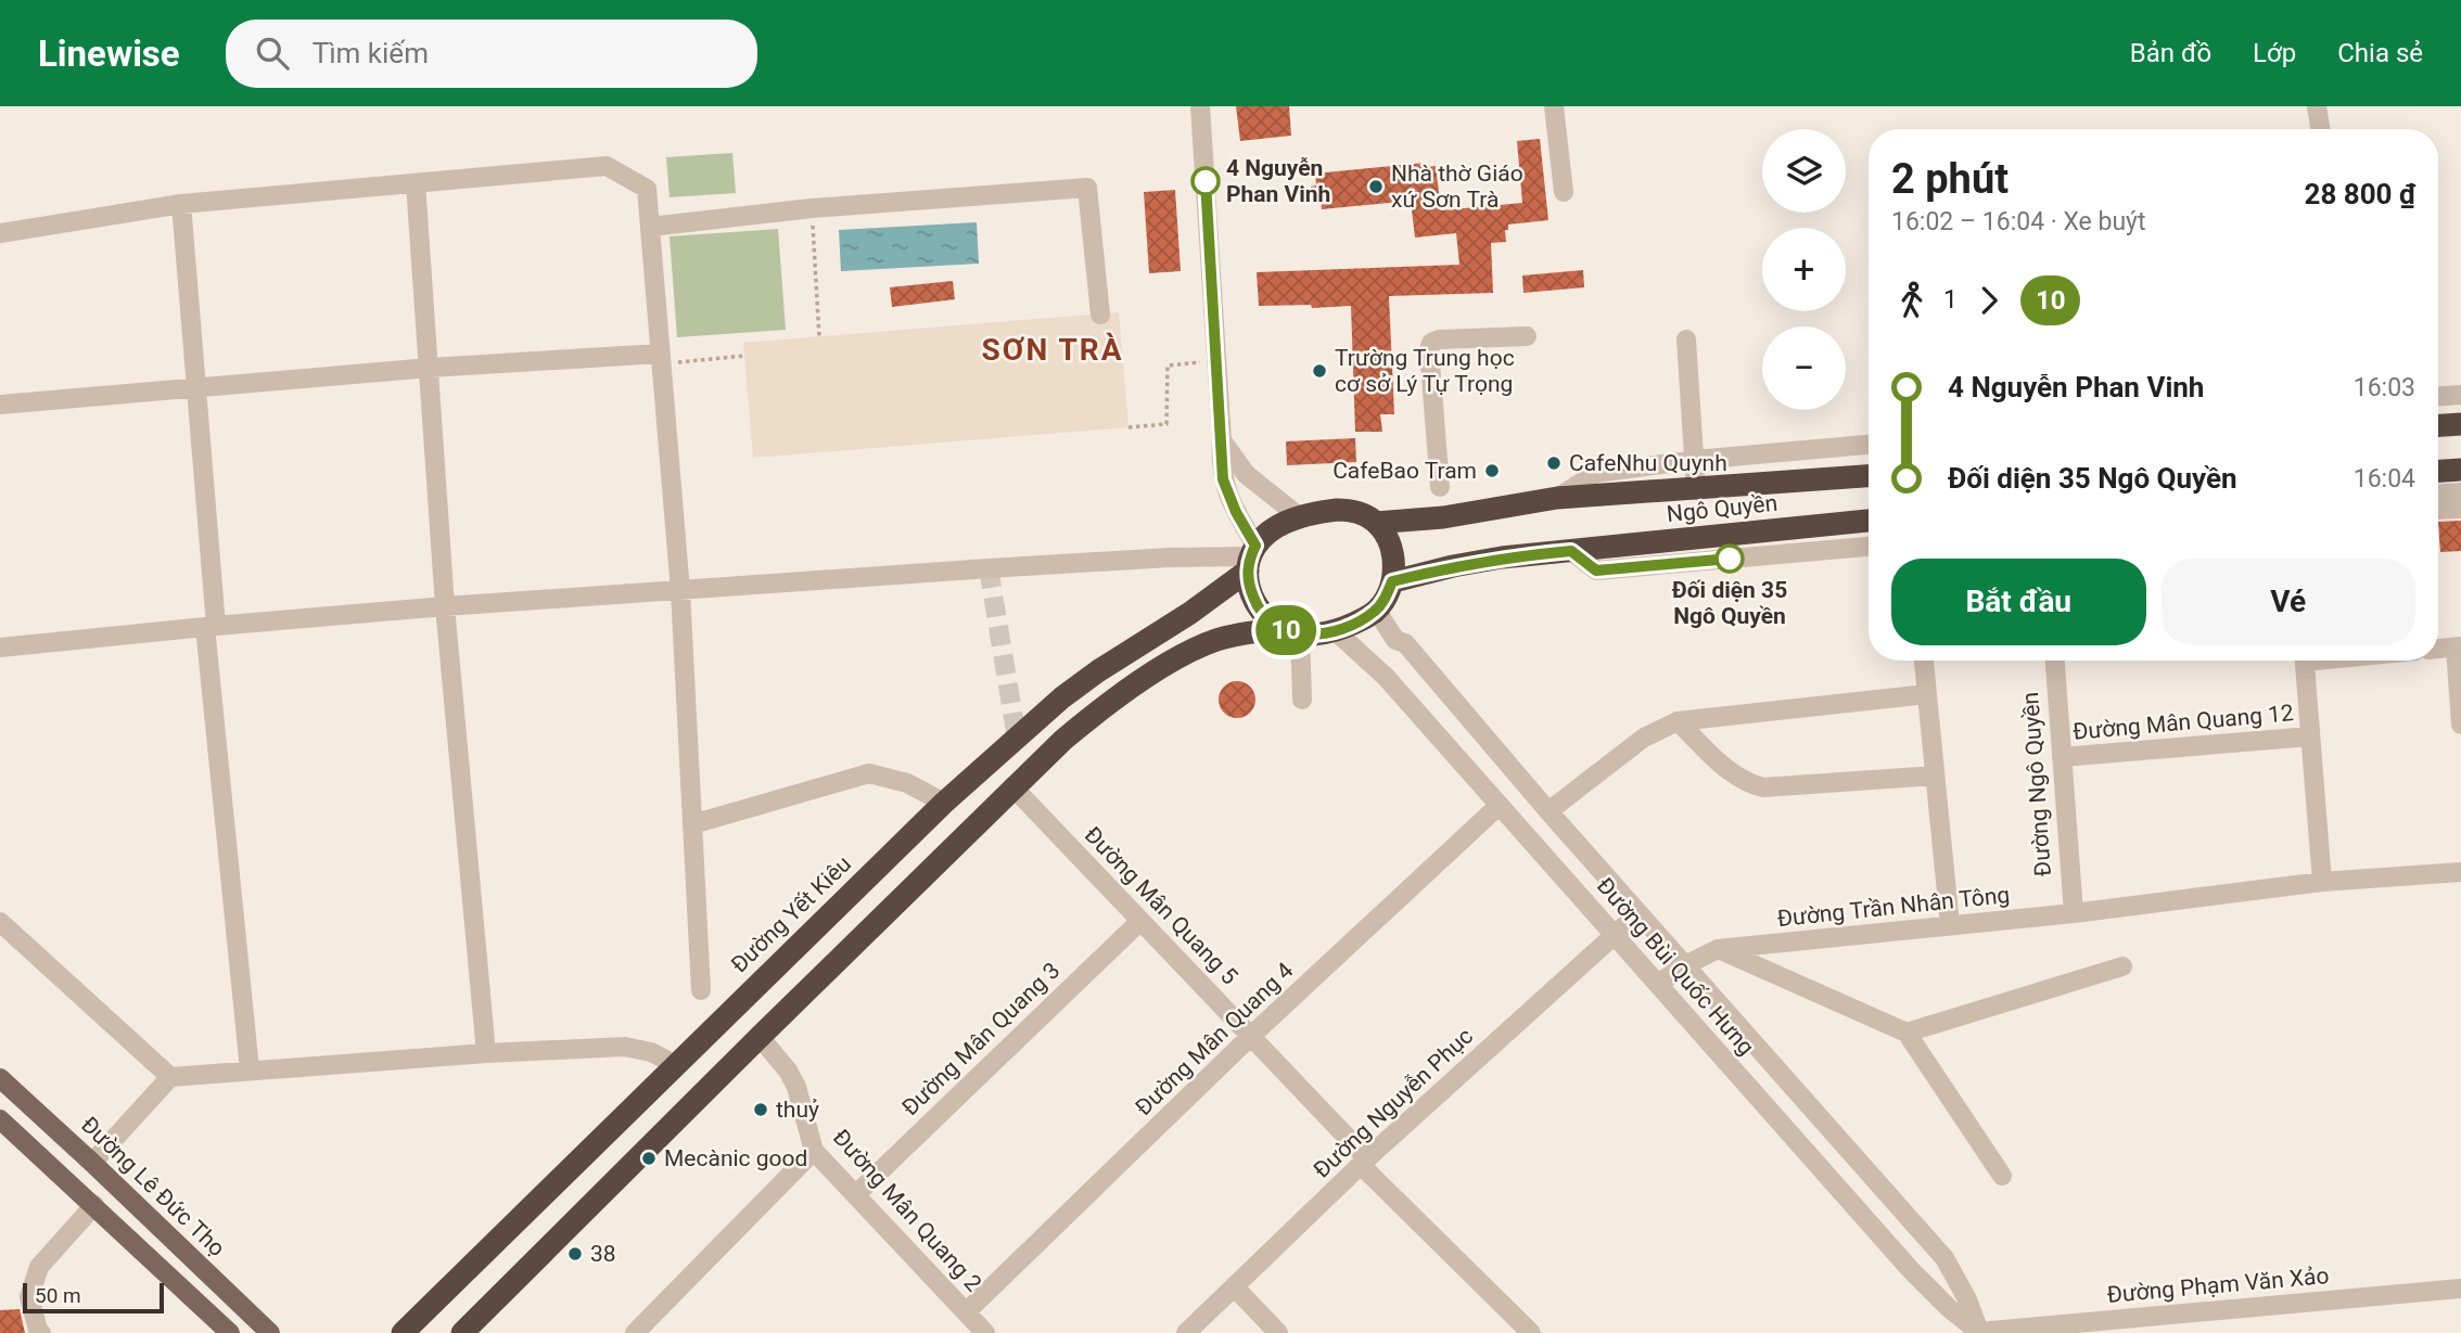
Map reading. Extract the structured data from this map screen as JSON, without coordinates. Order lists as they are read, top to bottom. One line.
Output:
{"streets":{"highway":["Ngô Quyền","Đường Yết Kiêu"],"main road":["Đường Lê Đức Thọ"],"street":["Đường Mân Quang 12","Đường Ngô Quyền","Đường Mân Quang 5","Đường Trần Nhân Tông","Đường Bùi Quốc Hưng","Đường Mân Quang 3","Đường Mân Quang 4","Đường Nguyễn Phục","Đường Mân Quang 2","Đường Phạm Văn Xảo"]},"crossings":[["Đường Mân Quang 12","Đường Ngô Quyền"],["Đường Ngô Quyền","Đường Trần Nhân Tông"],["Đường Mân Quang 5","Đường Mân Quang 3"],["Đường Mân Quang 5","Đường Mân Quang 4"],["Đường Mân Quang 5","Đường Nguyễn Phục"],["Đường Trần Nhân Tông","Đường Bùi Quốc Hưng"],["Đường Yết Kiêu","Đường Bùi Quốc Hưng"],["Đường Bùi Quốc Hưng","Đường Mân Quang 4"],["Đường Bùi Quốc Hưng","Đường Nguyễn Phục"],["Đường Bùi Quốc Hưng","Đường Phạm Văn Xảo"],["Đường Mân Quang 3","Đường Mân Quang 2"],["Đường Mân Quang 4","Đường Mân Quang 2"]],"districts":["SƠN TRÀ"],"places":["4 Nguyễn Phan Vinh","Nhà thờ Giáo xứ Sơn Trà","Trường Trung học cơ sở Lý Tự Trọng","CafeNhu Quynh","CafeBao Tram","Đối diện 35 Ngô Quyền","thuỷ","Mecànic good","38"],"lines":["bus line 10"],"scale_bar":"50 m","page":{"header":"Linewise","search":"Tìm kiếm","nav":["Bản đồ","Lớp","Chia sẻ"],"on_map":"10","map_buttons":["+","−"],"heading":["2 phút","16:02 – 16:04 · Xe buýt","28 800 ₫"],"legs":["1","10"],"list":[{"name":"4 Nguyễn Phan Vinh","value":"16:03"},{"name":"Đối diện 35 Ngô Quyền","value":"16:04"}],"buttons":["Bắt đầu","Vé"],"scale":"50 m"}}
